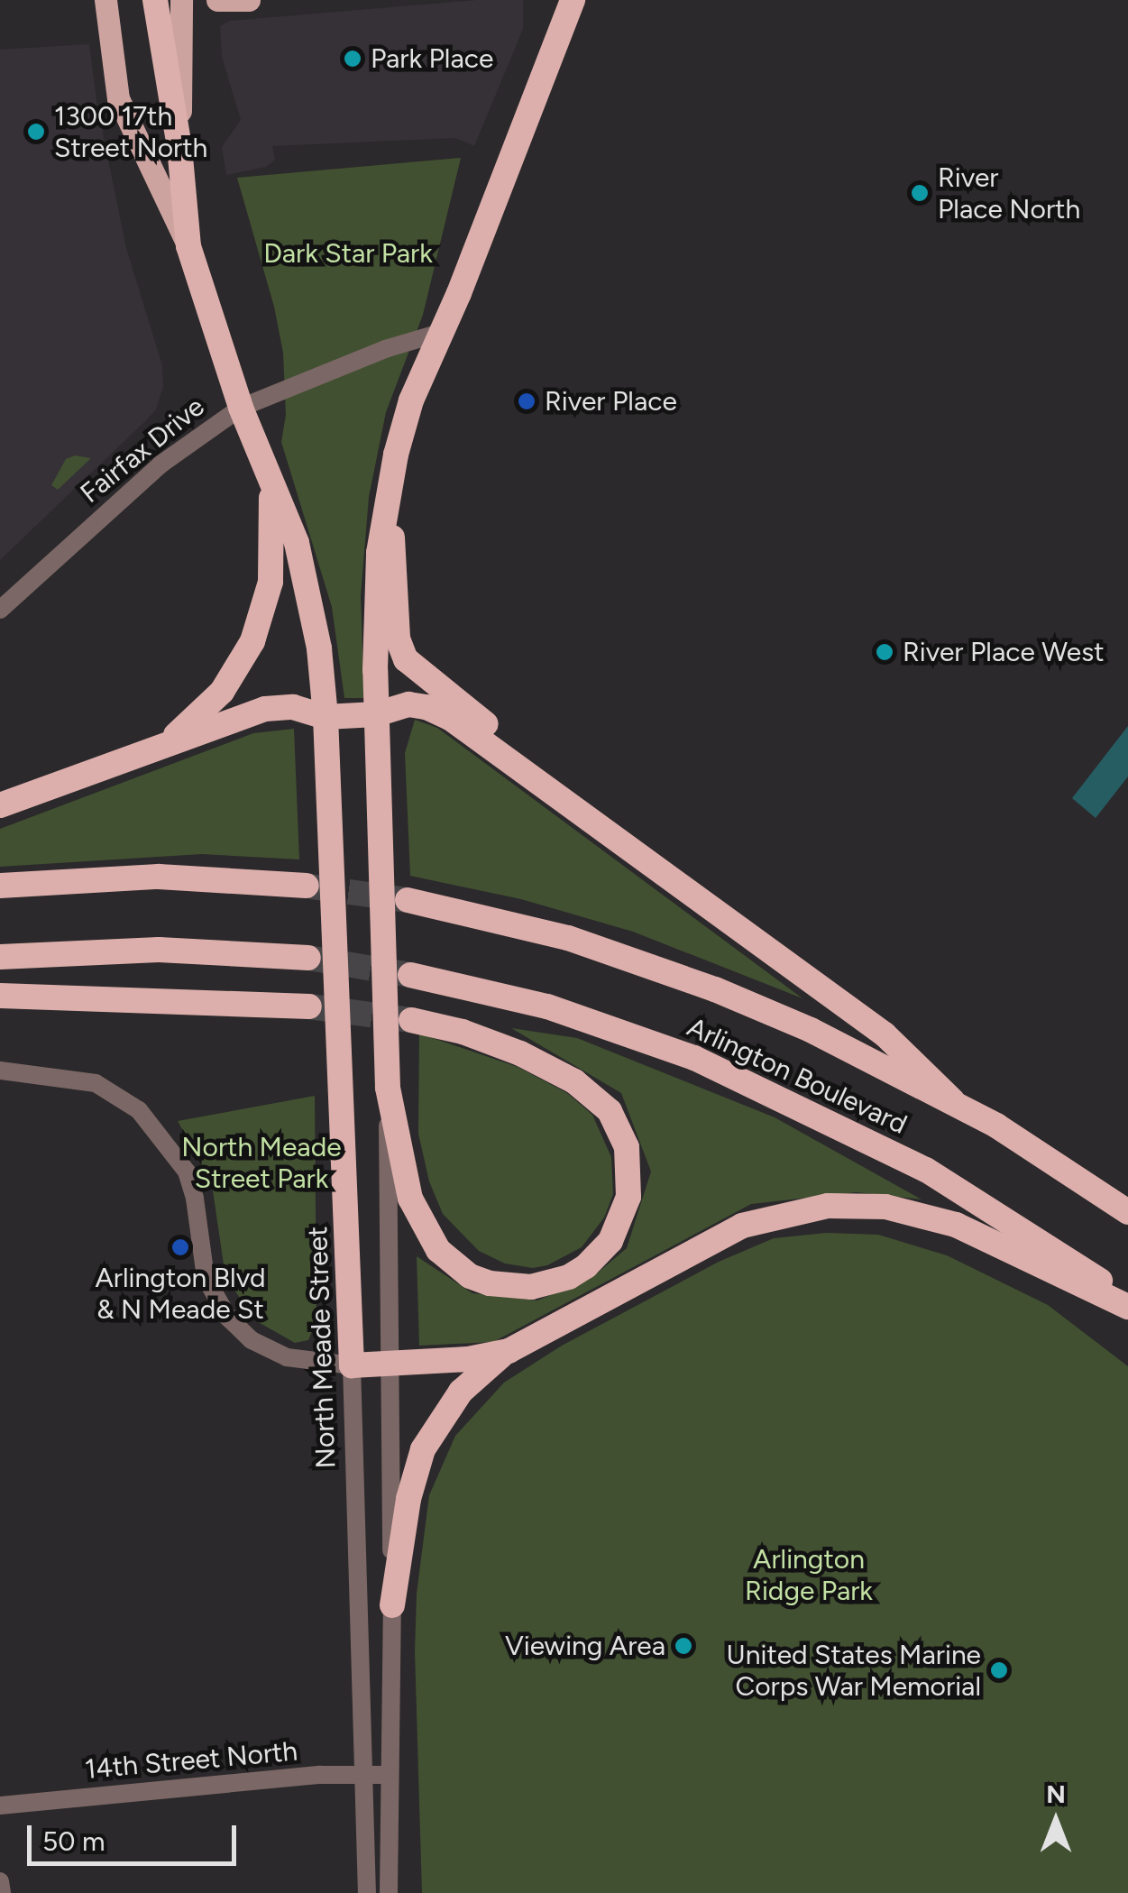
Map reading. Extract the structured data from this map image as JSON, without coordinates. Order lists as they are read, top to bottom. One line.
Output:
{"streets":{"highway":["Arlington Boulevard","North Meade Street"],"street":["Fairfax Drive","14th Street North"]},"crossings":[["Fairfax Drive","North Meade Street"],["North Meade Street","14th Street North"]],"parks":["Dark Star Park","North Meade Street Park","Arlington Ridge Park"],"places":["Park Place","1300 17th Street North","River Place North","River Place","River Place West","Arlington Blvd & N Meade St","Viewing Area","United States Marine Corps War Memorial"],"scale_bar":"50 m","north":"top"}
